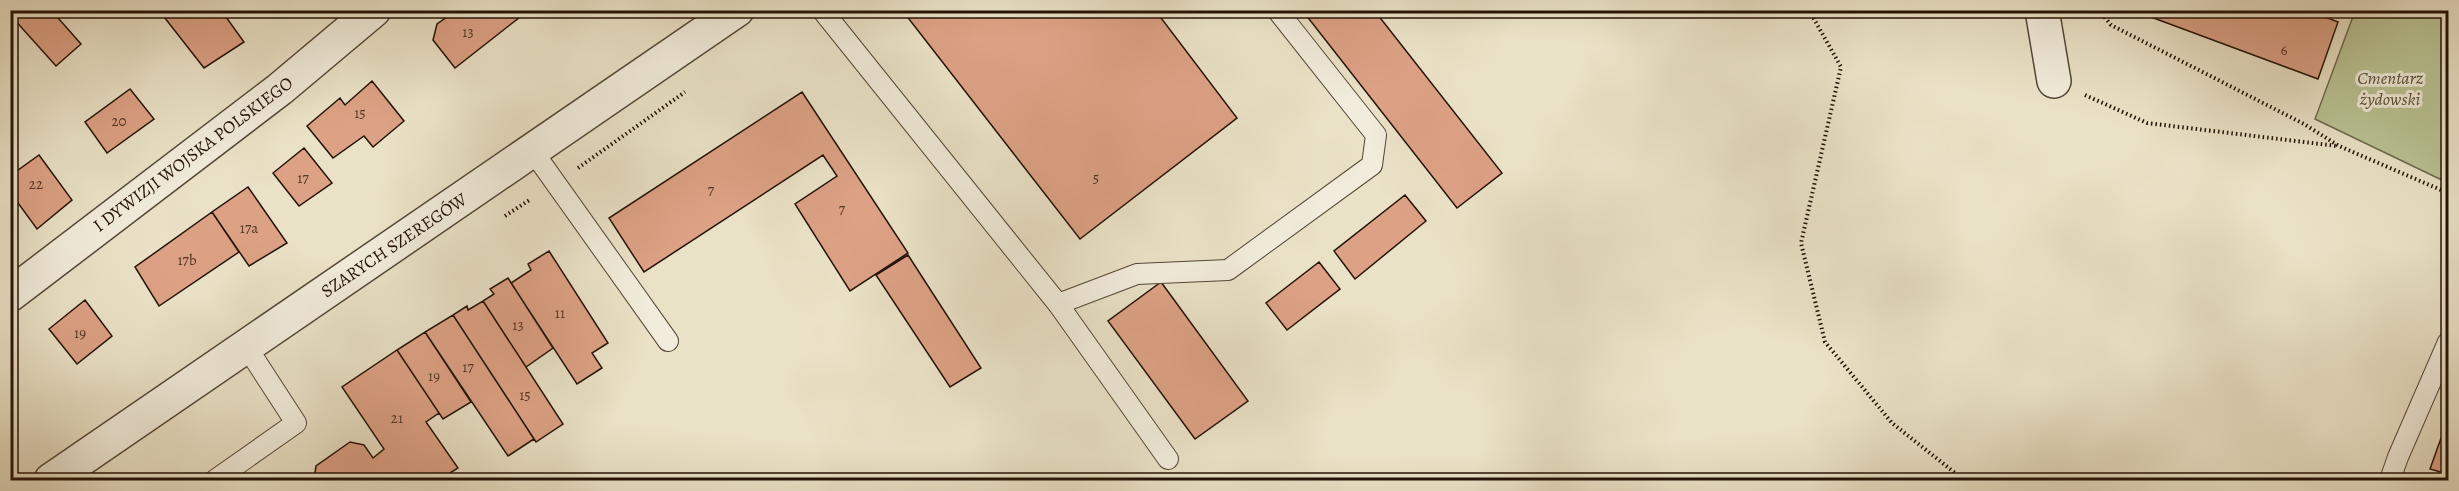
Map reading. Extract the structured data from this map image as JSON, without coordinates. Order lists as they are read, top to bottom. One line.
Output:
{"streets":{"street":["I DYWIZJI WOJSKA POLSKIEGO","SZARYCH SZEREGÓW"]},"parks":["Cmentarz żydowski"],"house_numbers":["13","6","15","20","17","5","22","7","7","17a","17b","11","13","19","17","19","15","21"]}
